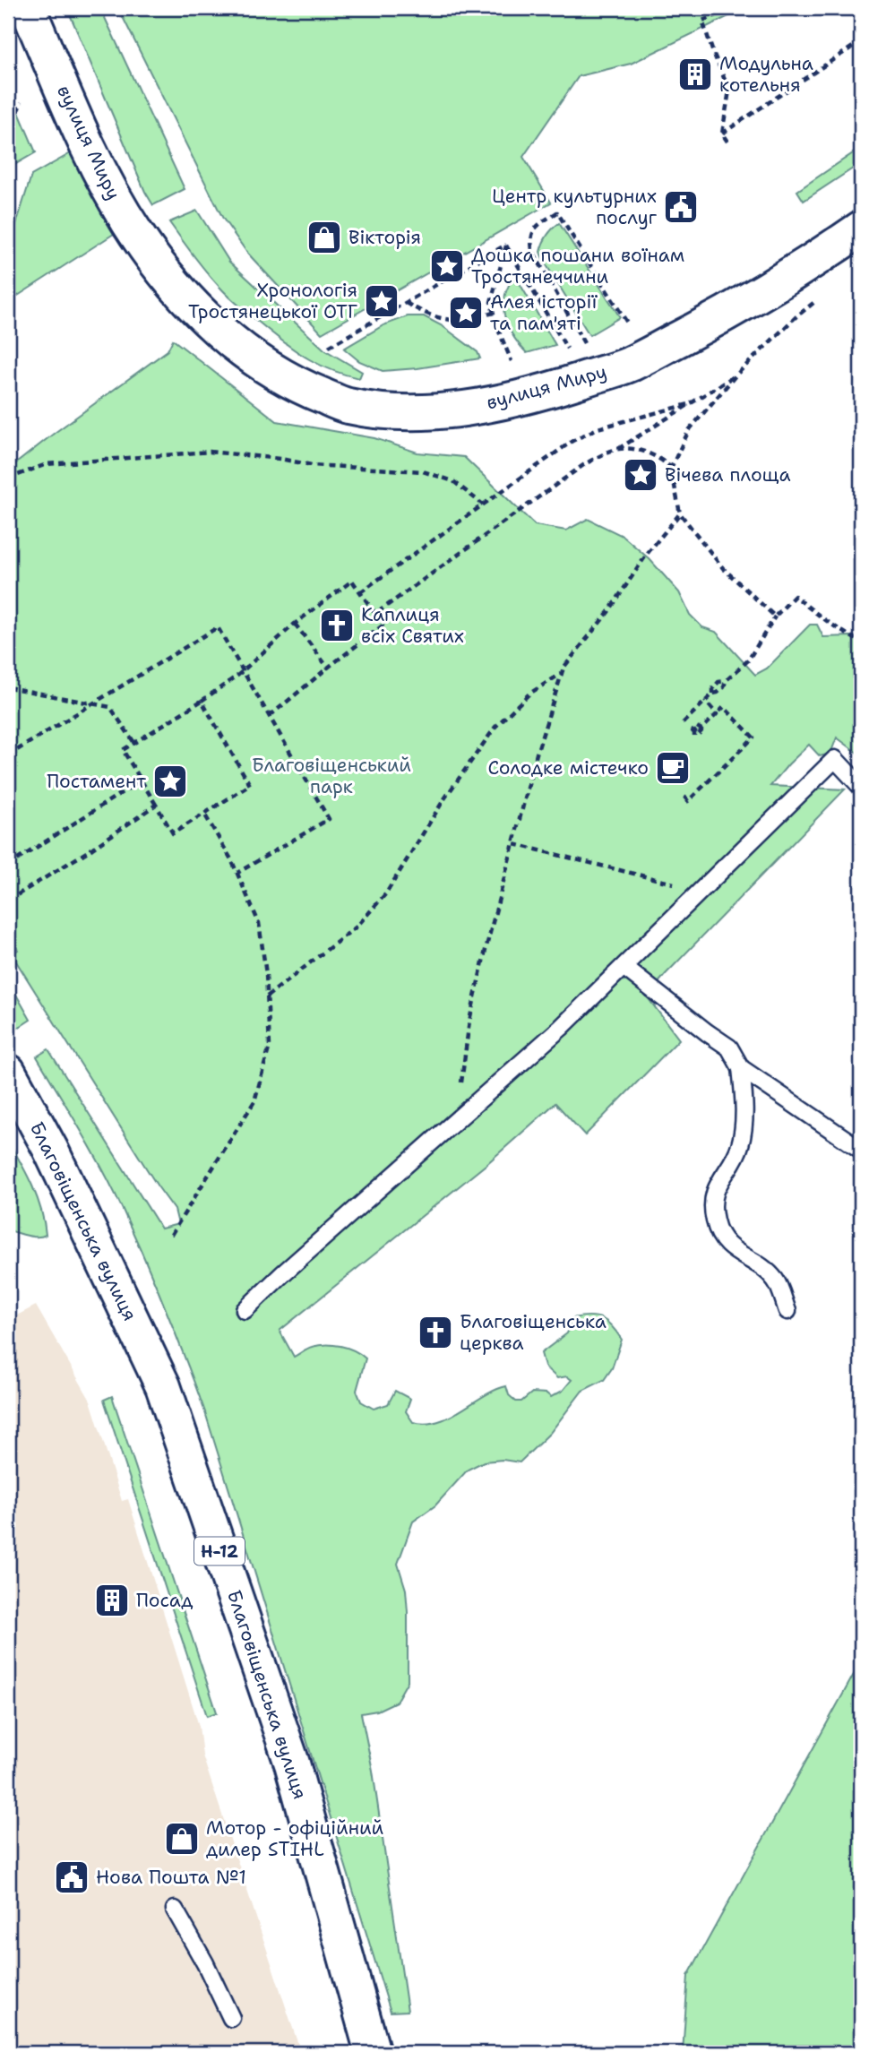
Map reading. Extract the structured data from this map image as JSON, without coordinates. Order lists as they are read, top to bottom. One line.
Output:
{"streets":{"street":["вулиця Миру","Благовіщенська вулиця","Н-12"]},"parks":["Благовіщенський парк"],"places":{"building":["Модульна котельня","Посад"],"public building":["Центр культурних послуг","Нова Пошта №1"],"shop":["Вікторія","Мотор - офіційний дилер STIHL"],"place":["Дошка пошани воїнам Тростянеччини","Хронологія Тростянецької ОТГ","Алея історії та пам'яті","Вічева площа","Постамент"],"church":["Каплиця всіх Святих","Благовіщенська церква"],"cafe":["Солодке містечко"]}}
